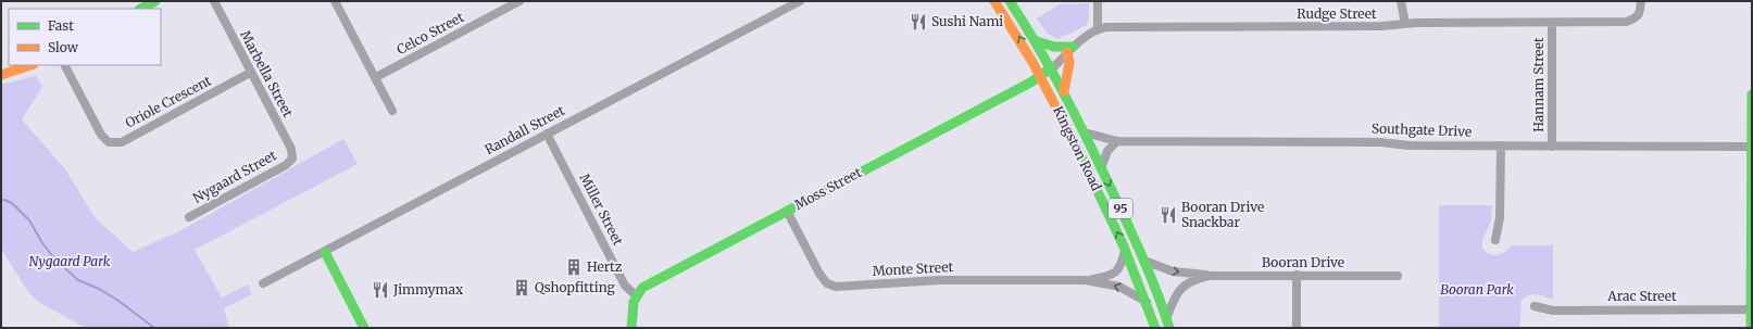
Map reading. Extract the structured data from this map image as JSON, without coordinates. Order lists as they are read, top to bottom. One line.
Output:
{"streets":{"main road":["Kingston Road","Moss Street","95"],"street":["Rudge Street","Celco Street","Marbella Street","Hannam Street","Oriole Crescent","Randall Street","Southgate Drive","Nygaard Street","Miller Street","Booran Drive","Monte Street","Arac Street"]},"crossings":[["Rudge Street","Hannam Street"],["Rudge Street","Kingston Road"],["Rudge Street","Moss Street"],["Marbella Street","Oriole Crescent"],["Marbella Street","Nygaard Street"],["Hannam Street","Southgate Drive"],["Randall Street","Miller Street"],["Southgate Drive","Kingston Road"],["Kingston Road","Moss Street"],["Kingston Road","Booran Drive"],["Kingston Road","Monte Street"],["Moss Street","Miller Street"],["Moss Street","Monte Street"]],"parks":["Nygaard Park","Booran Park"],"places":{"restaurant":["Sushi Nami","Booran Drive Snackbar","Jimmymax"],"building":["Hertz","Qshopfitting"]},"legend":["Fast","Slow"]}
